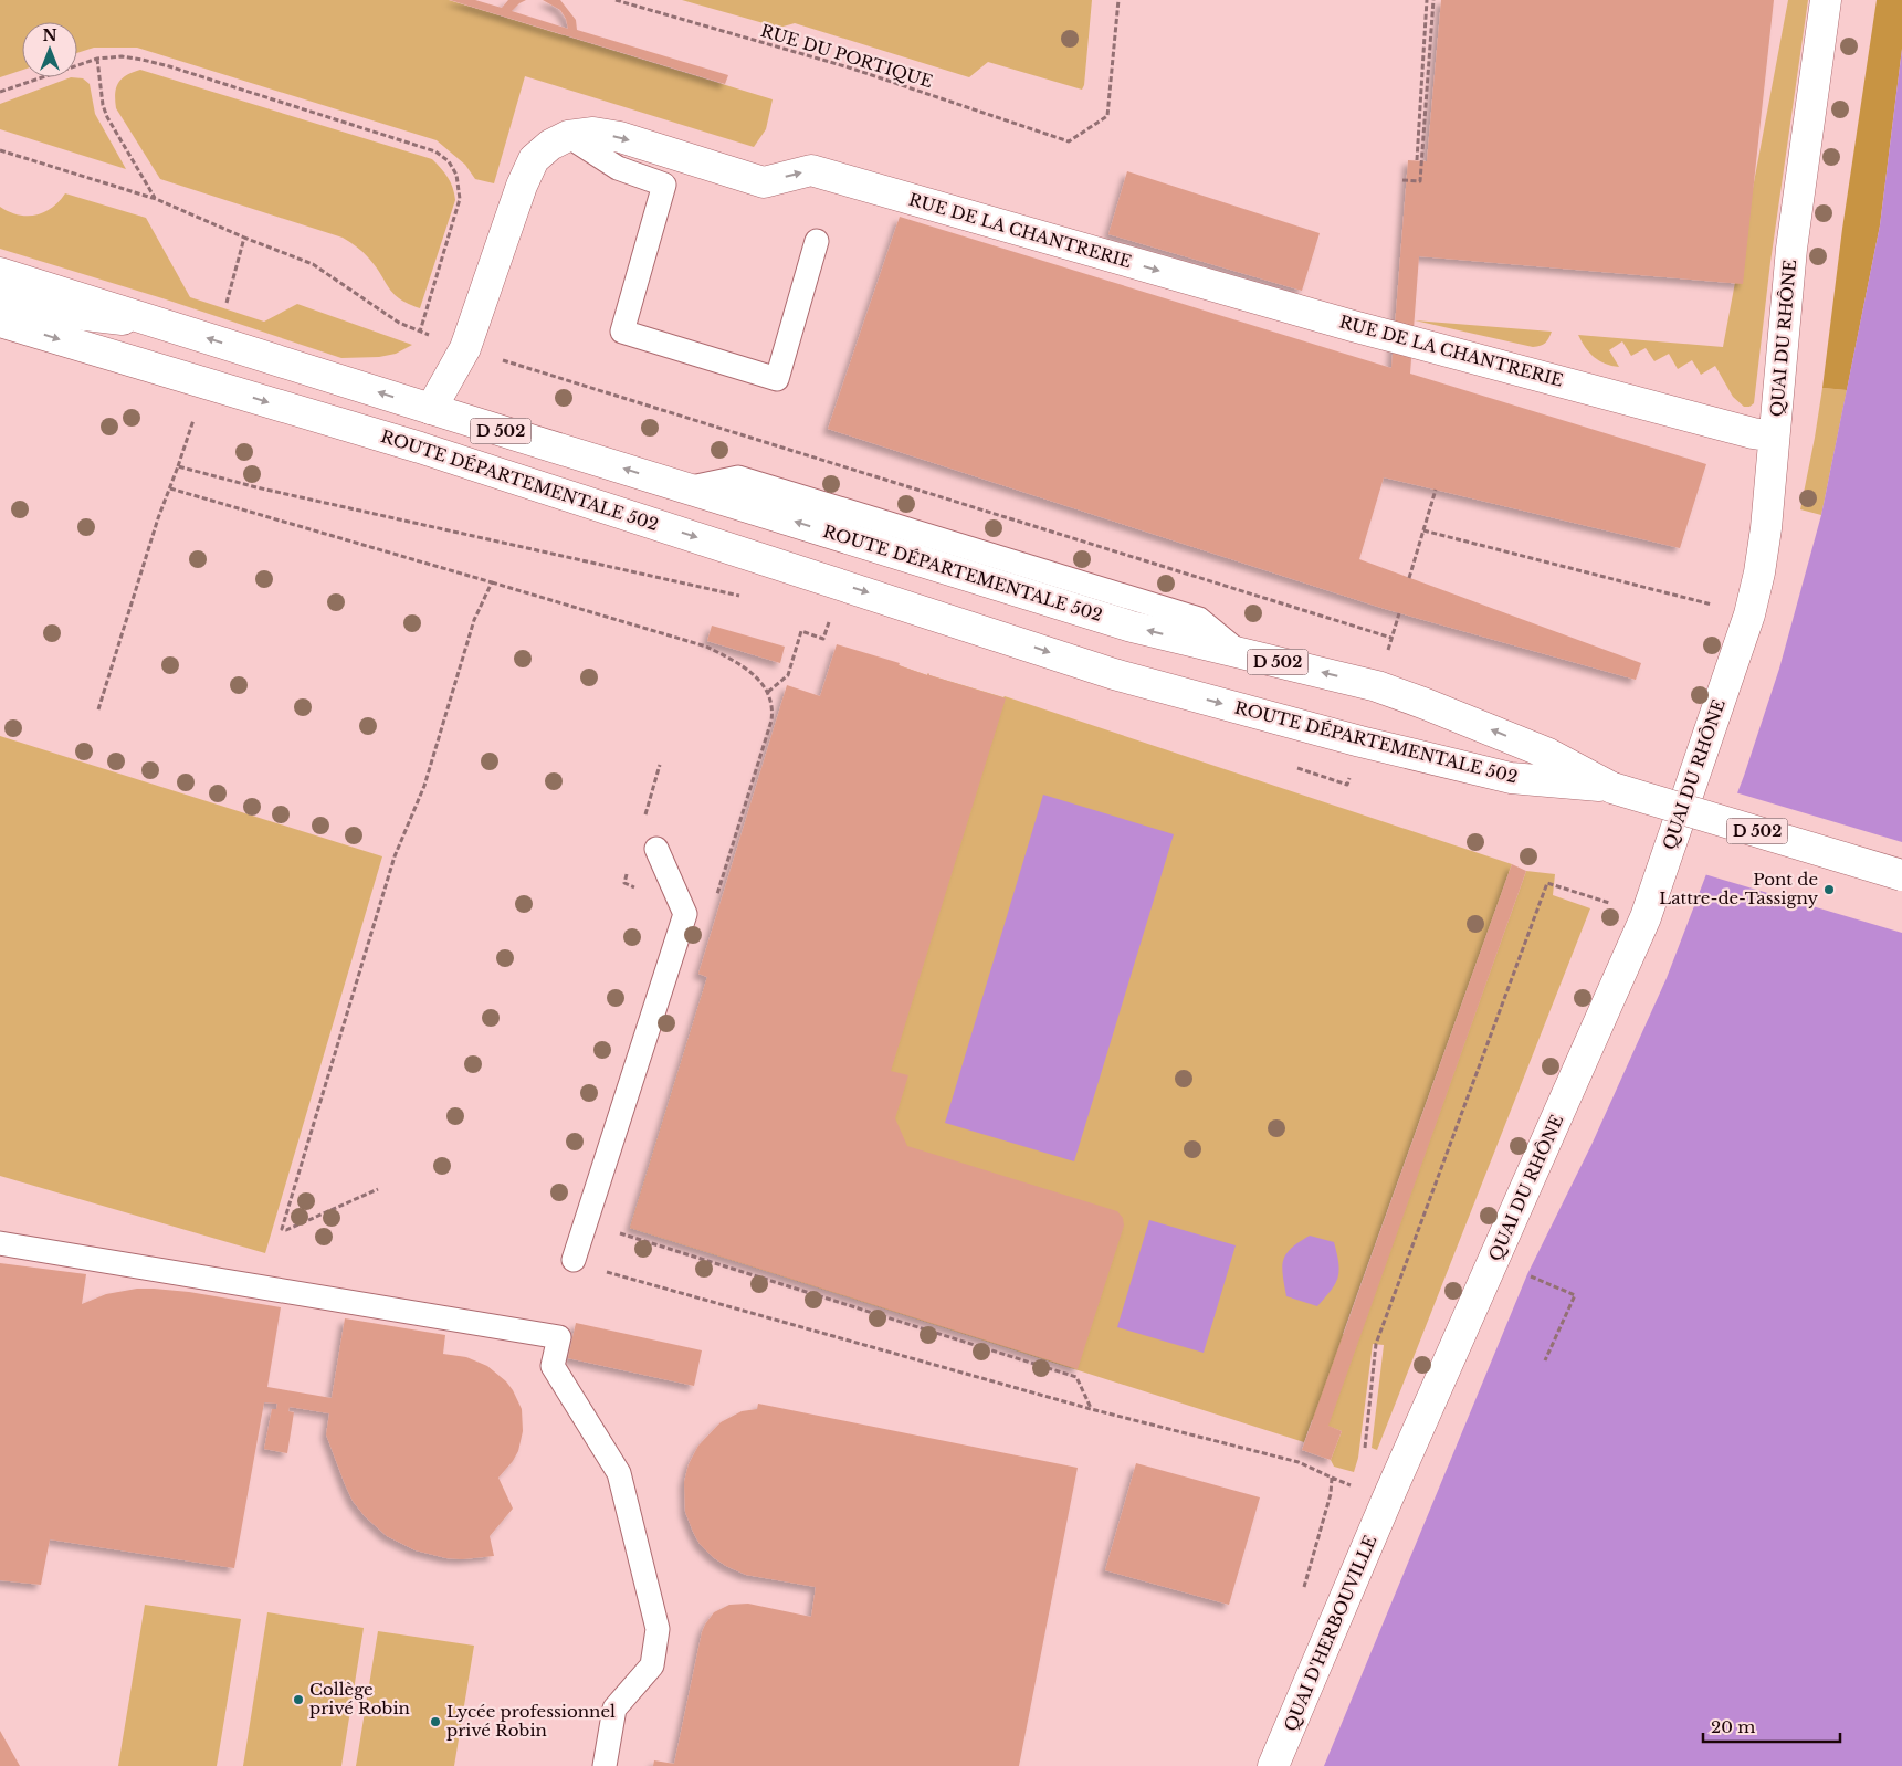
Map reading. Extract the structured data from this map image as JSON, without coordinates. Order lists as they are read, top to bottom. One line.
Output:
{"streets":{"main road":["RUE DE LA CHANTRERIE","QUAI DU RHÔNE","D 502","ROUTE DÉPARTEMENTALE 502","QUAI D'HERBOUVILLE"],"path":["RUE DU PORTIQUE"]},"crossings":[["RUE DE LA CHANTRERIE","QUAI DU RHÔNE"],["RUE DE LA CHANTRERIE","ROUTE DÉPARTEMENTALE 502"],["QUAI DU RHÔNE","QUAI D'HERBOUVILLE"],["D 502","ROUTE DÉPARTEMENTALE 502"]],"one_way":["RUE DE LA CHANTRERIE"],"places":["Pont de Lattre-de-Tassigny","Collège privé Robin","Lycée professionnel privé Robin"],"scale_bar":"20 m","north":"top"}
